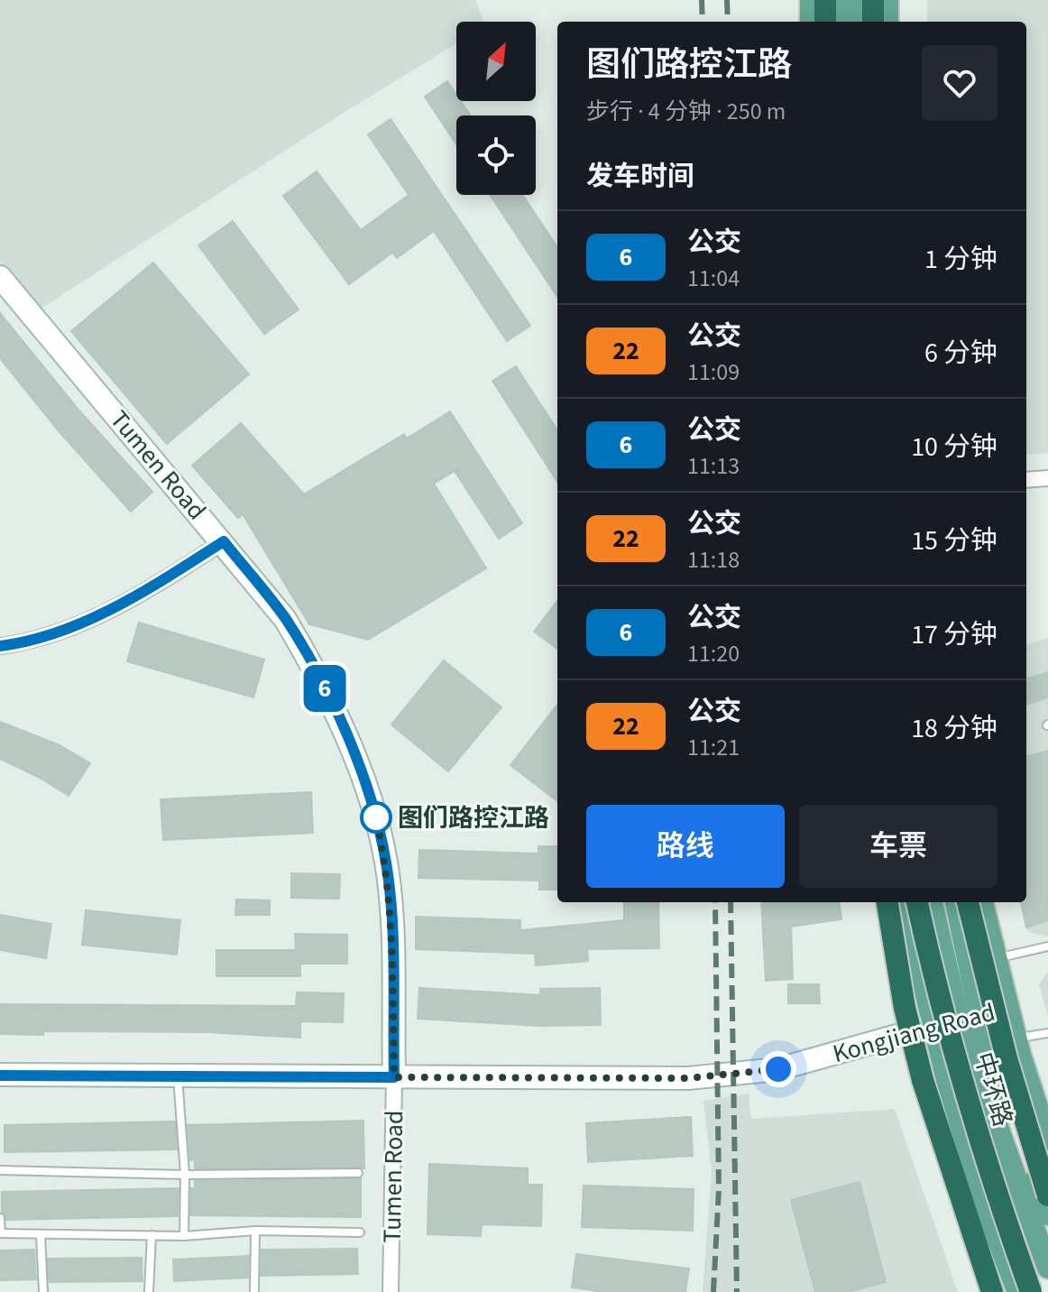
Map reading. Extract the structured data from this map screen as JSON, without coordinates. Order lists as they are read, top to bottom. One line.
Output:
{"streets":{"highway":["中环路"],"main road":["Tumen Road","Kongjiang Road"]},"crossings":[["Tumen Road","Kongjiang Road"]],"places":["图们路控江路"],"lines":["bus line 6"],"north":"top right","page":{"on_map":"6","heading":[["图们路控江路","步行 · 4 分钟 · 250 m"],"发车时间"],"list":[{"mark":"6","name":"公交","note":"11:04","value":"1 分钟"},{"mark":"22","name":"公交","note":"11:09","value":"6 分钟"},{"mark":"6","name":"公交","note":"11:13","value":"10 分钟"},{"mark":"22","name":"公交","note":"11:18","value":"15 分钟"},{"mark":"6","name":"公交","note":"11:20","value":"17 分钟"},{"mark":"22","name":"公交","note":"11:21","value":"18 分钟"}],"buttons":["路线","车票"]}}
